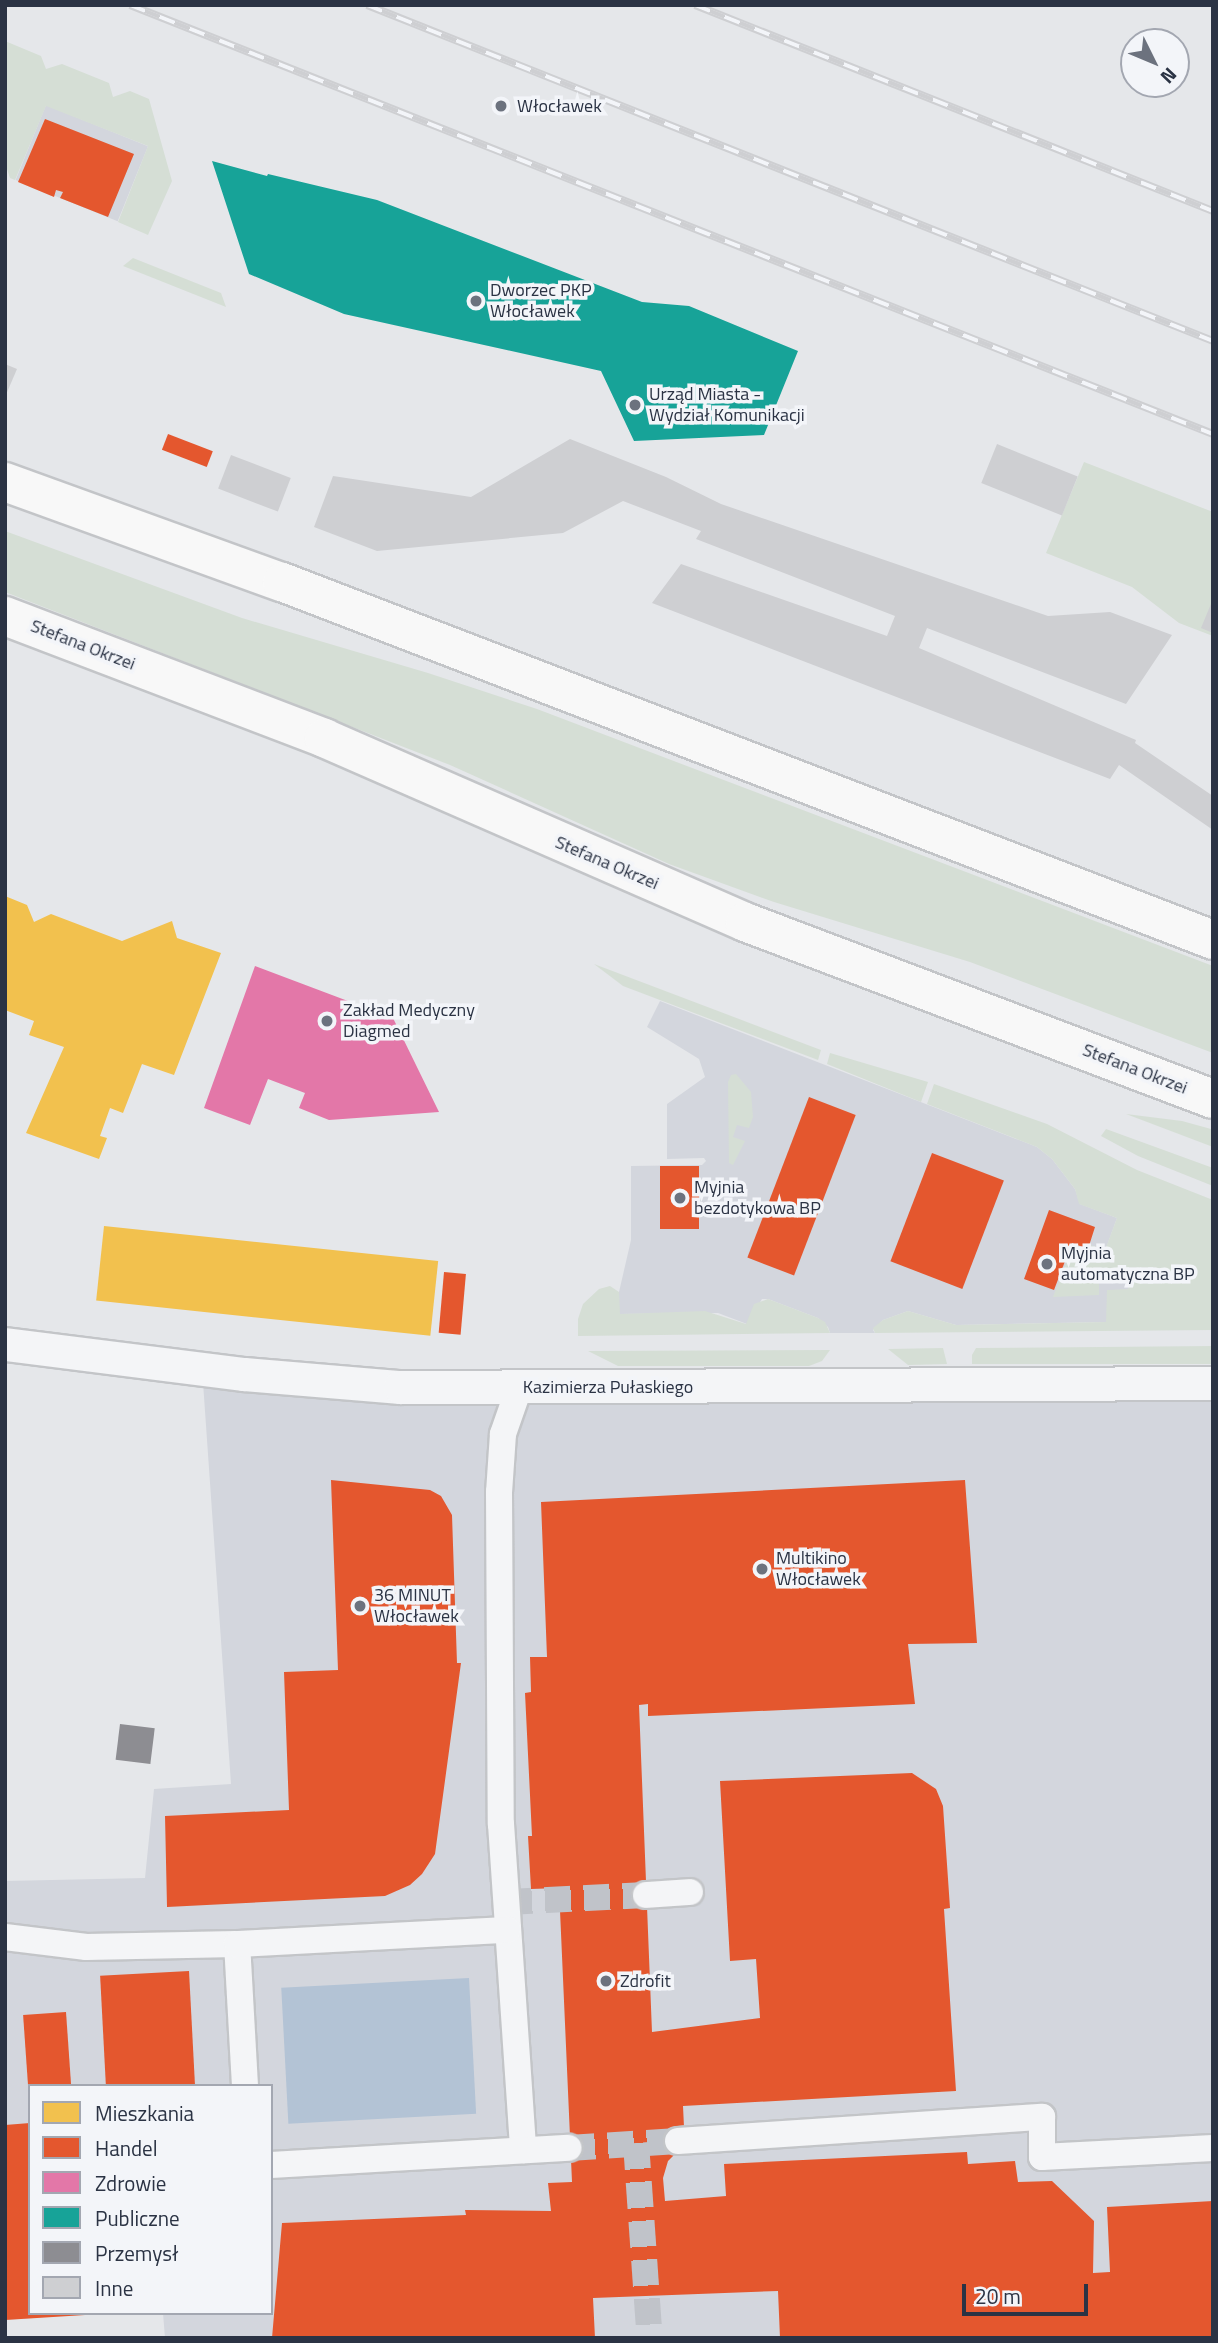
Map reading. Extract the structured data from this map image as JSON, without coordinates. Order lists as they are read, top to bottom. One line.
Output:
{"streets":{"main road":["Stefana Okrzei"],"street":["Kazimierza Pułaskiego"]},"places":["Włocławek","Dworzec PKP Włocławek","Urząd Miasta - Wydział Komunikacji","Zakład Medyczny Diagmed","Myjnia bezdotykowa BP","Myjnia automatyczna BP","Multikino Włocławek","36 MINUT Włocławek","Zdrofit"],"legend":["Mieszkania","Handel","Zdrowie","Publiczne","Przemysł","Inne"],"scale_bar":"20 m","north":"bottom right"}
